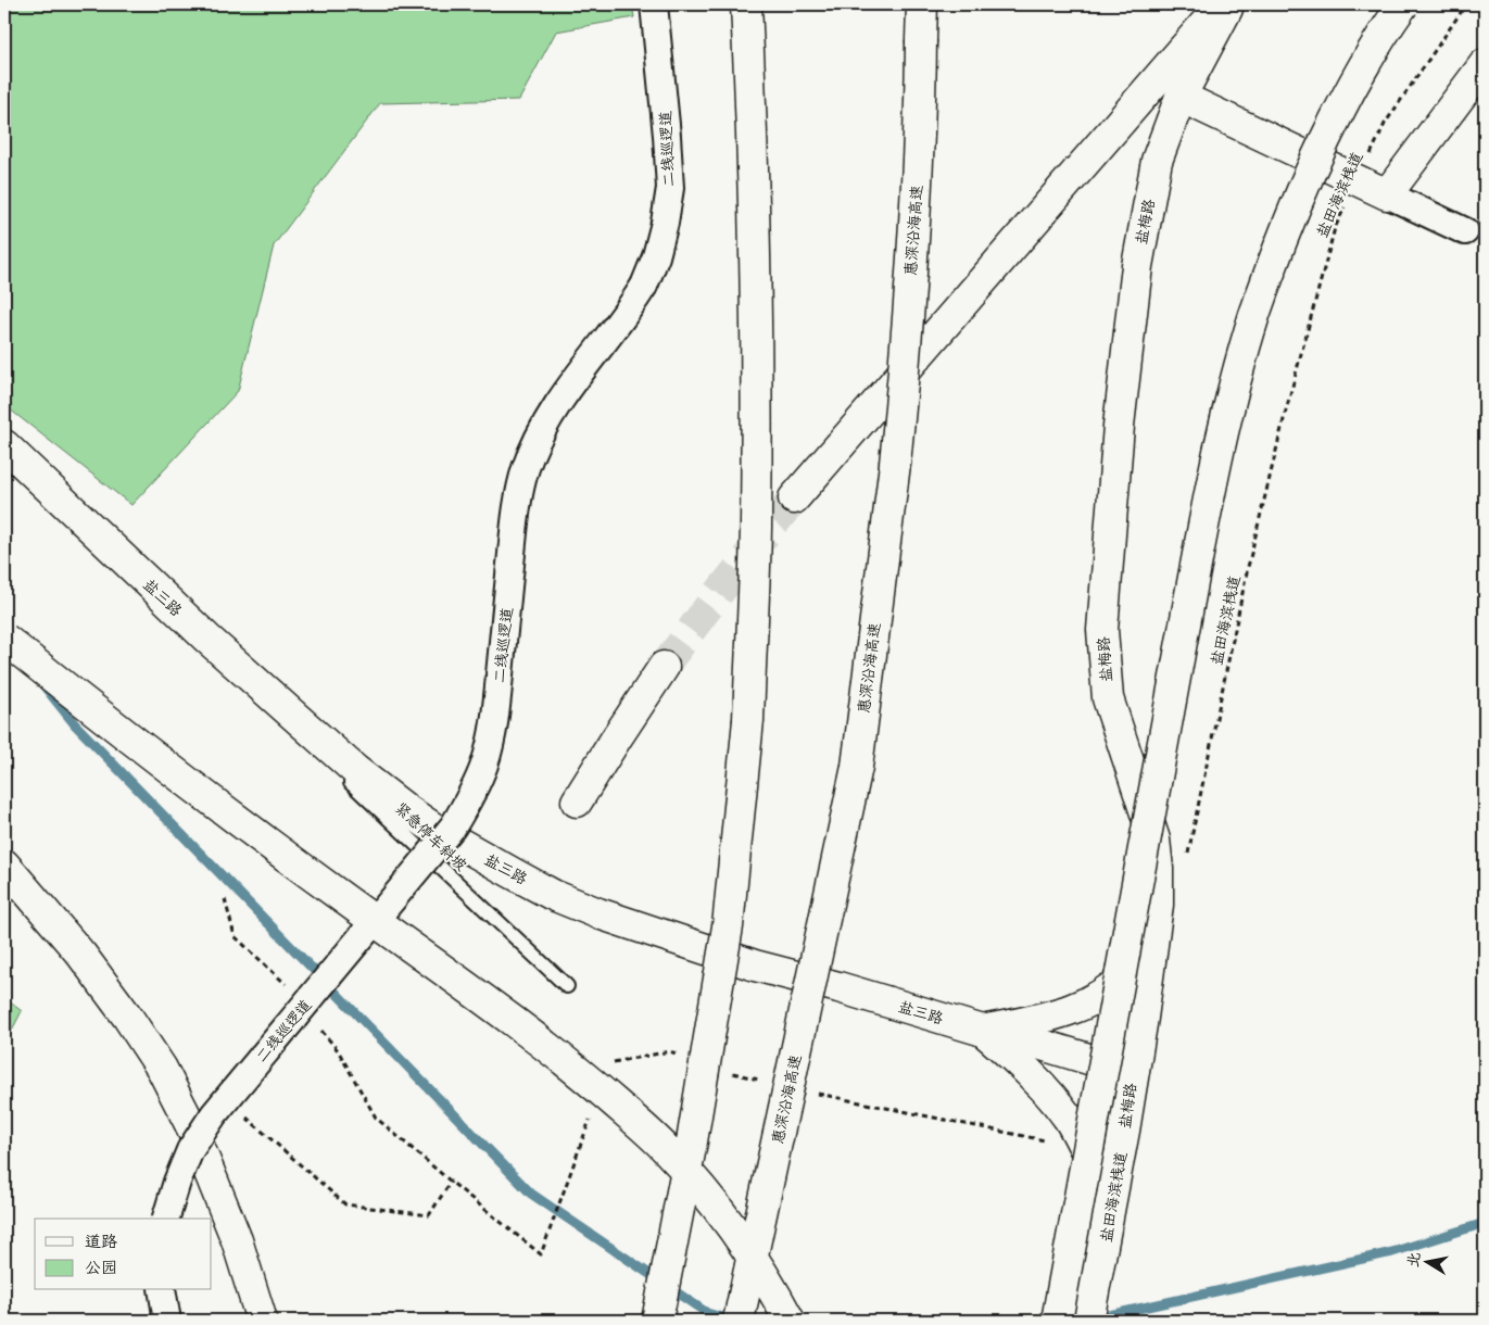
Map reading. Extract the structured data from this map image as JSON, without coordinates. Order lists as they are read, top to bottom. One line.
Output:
{"streets":{"main road":["盐梅路","惠深沿海高速","盐三路"],"street":["二线巡逻道"],"lane":["紧急停车斜坡"],"path":["盐田海滨栈道"]},"crossings":[["盐梅路","盐三路"],["盐三路","紧急停车斜坡"]],"legend":["道路","公园"],"north":"left"}
